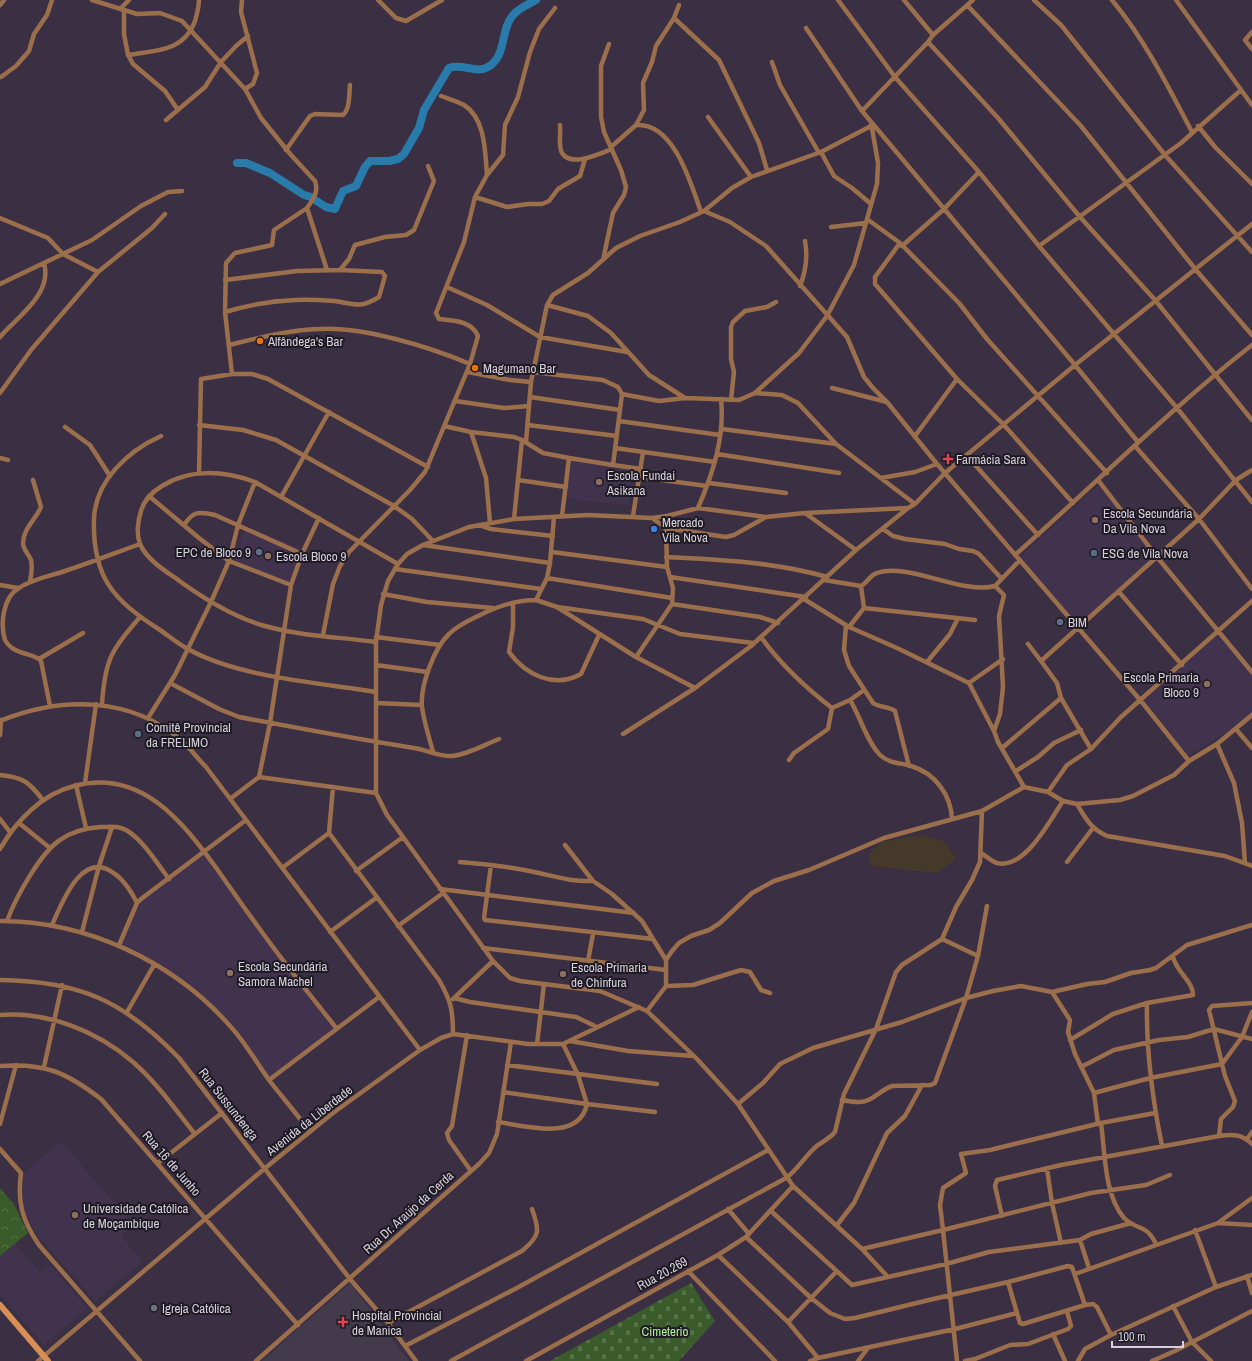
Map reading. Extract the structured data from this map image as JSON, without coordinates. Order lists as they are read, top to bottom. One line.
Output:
{"streets":{"street":["Rua Sussundenga","Avenida da Liberdade","Rua 16 de Junho","Rua Dr. Araújo da Cerda","Rua 20.269"]},"crossings":[["Rua Sussundenga","Avenida da Liberdade"],["Rua Sussundenga","Rua Dr. Araújo da Cerda"],["Avenida da Liberdade","Rua 16 de Junho"],["Avenida da Liberdade","Rua Dr. Araújo da Cerda"],["Rua 16 de Junho","Rua Dr. Araújo da Cerda"]],"parks":["Cimeterio"],"places":{"other":["Alfândega's Bar","Magumano Bar","Escola Fundai Asikana","Escola Secundária Da Vila Nova","Mercado Vila Nova","EPC de Bloco 9","ESG de Vila Nova","Escola Bloco 9","BIM","Escola Primaria Bloco 9","Comitê Provincial da FRELIMO","Escola Secundária Samora Machel","Escola Primaria de Chinfura","Universidade Católica de Moçambique","Igreja Católica"],"health":["Farmácia Sara","Hospital Provincial de Manica"]},"scale_bar":"100 m"}
